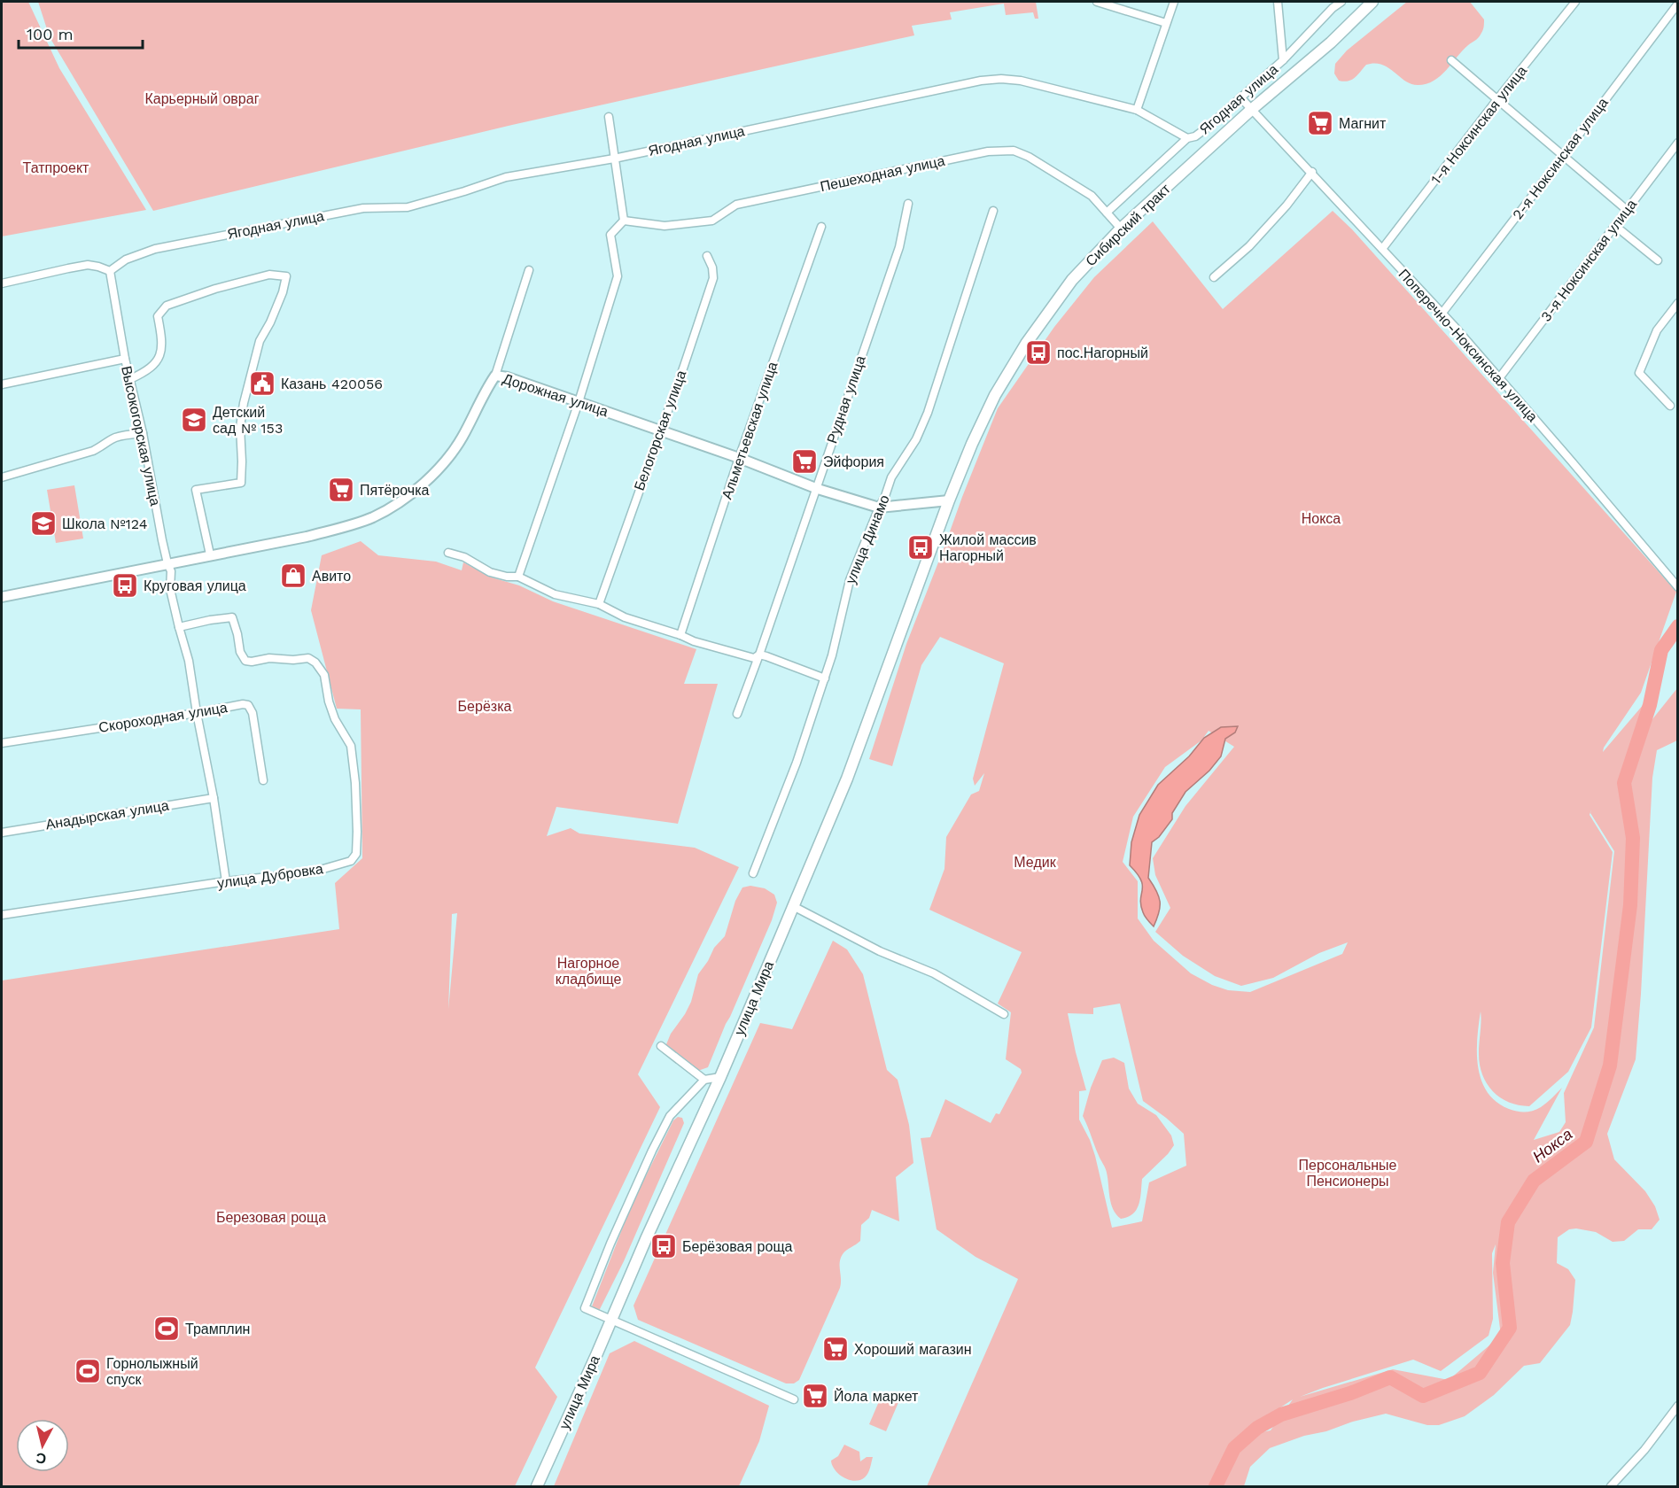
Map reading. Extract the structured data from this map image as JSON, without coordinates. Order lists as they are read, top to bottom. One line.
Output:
{"streets":{"main road":["Сибирский тракт","улица Мира"],"street":["Ягодная улица","1-я Ноксинская улица","2-я Ноксинская улица","Пешеходная улица","3-я Ноксинская улица","Поперечно-Ноксинская улица","Дорожная улица","Рудная улица","Белогорская улица","Альметьевская улица","Высокогорская улица","улица Динамо","Скороходная улица","Анадырская улица","улица Дубровка"]},"crossings":[["Ягодная улица","Поперечно-Ноксинская улица"],["Ягодная улица","Высокогорская улица"],["1-я Ноксинская улица","Поперечно-Ноксинская улица"],["2-я Ноксинская улица","Поперечно-Ноксинская улица"],["Пешеходная улица","Сибирский тракт"],["Сибирский тракт","Поперечно-Ноксинская улица"],["Сибирский тракт","Дорожная улица"],["Сибирский тракт","улица Мира"],["3-я Ноксинская улица","Поперечно-Ноксинская улица"],["Дорожная улица","Рудная улица"],["Дорожная улица","Белогорская улица"],["Дорожная улица","Альметьевская улица"],["Дорожная улица","Высокогорская улица"],["Дорожная улица","улица Динамо"],["Дорожная улица","улица Мира"],["Высокогорская улица","Скороходная улица"],["Высокогорская улица","Анадырская улица"],["Высокогорская улица","улица Дубровка"]],"water":["Нокса"],"parks":["Карьерный овраг","Татпроект","Нокса","Берёзка","Медик","Нагорное кладбище","Персональные Пенсионеры","Березовая роща"],"places":{"supermarket":["Магнит","Эйфория","Пятёрочка","Хороший магазин","Йола маркет"],"bus stop":["пос.Нагорный","Жилой массив Нагорный","Круговая улица","Берёзовая роща"],"public building":["Казань 420056"],"school or university":["Детский сад № 153","Школа №124"],"shop":["Авито"],"sports":["Трамплин","Горнолыжный спуск"]},"scale_bar":"100 m","north":"bottom"}
